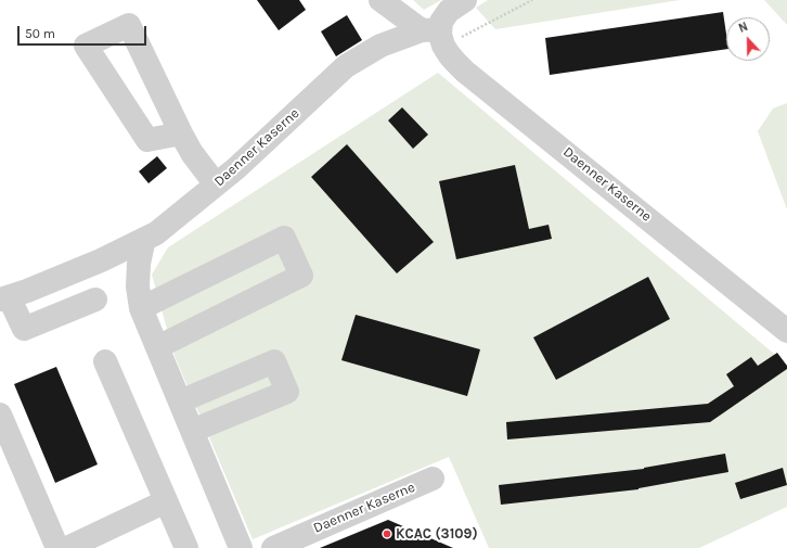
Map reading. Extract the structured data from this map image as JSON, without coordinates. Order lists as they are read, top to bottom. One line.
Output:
{"streets":{"street":["Daenner Kaserne"]},"places":["KCAC (3109)"],"scale_bar":"50 m","north":"top"}
